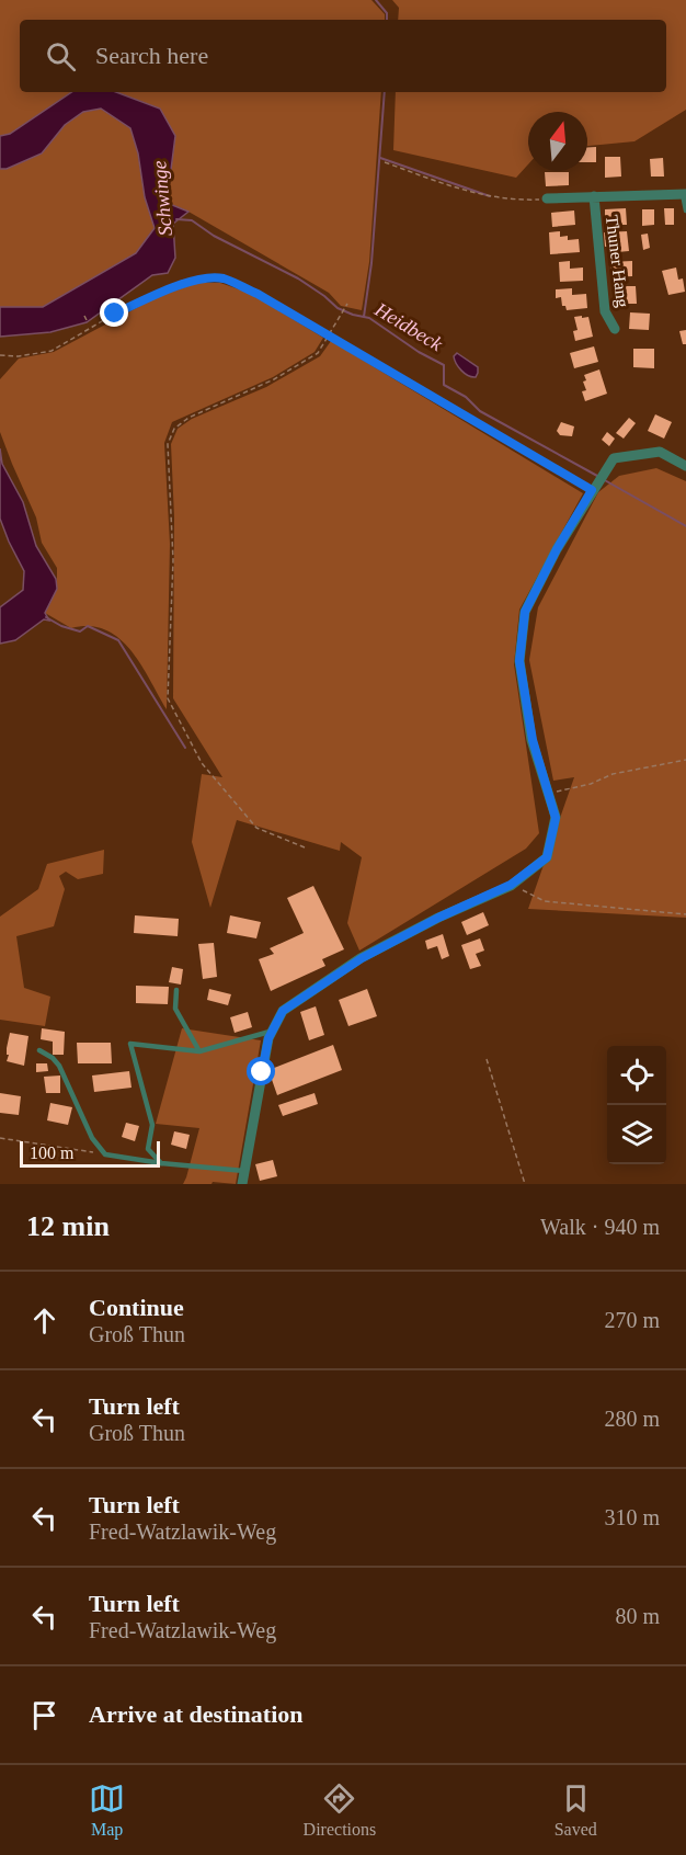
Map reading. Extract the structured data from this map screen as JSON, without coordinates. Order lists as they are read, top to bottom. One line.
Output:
{"streets":{"street":["Thuner Hang"]},"water":["Schwinge","Heidbeck"],"scale_bar":"100 m","north":"top","page":{"search":"Search here","scale":"100 m","heading":["12 min","Walk · 940 m"],"list":[["Continue","Groß Thun","270 m"],["Turn left","Groß Thun","280 m"],["Turn left","Fred-Watzlawik-Weg","310 m"],["Turn left","Fred-Watzlawik-Weg","80 m"],"Arrive at destination"],"nav":["Map","Directions","Saved"]}}
